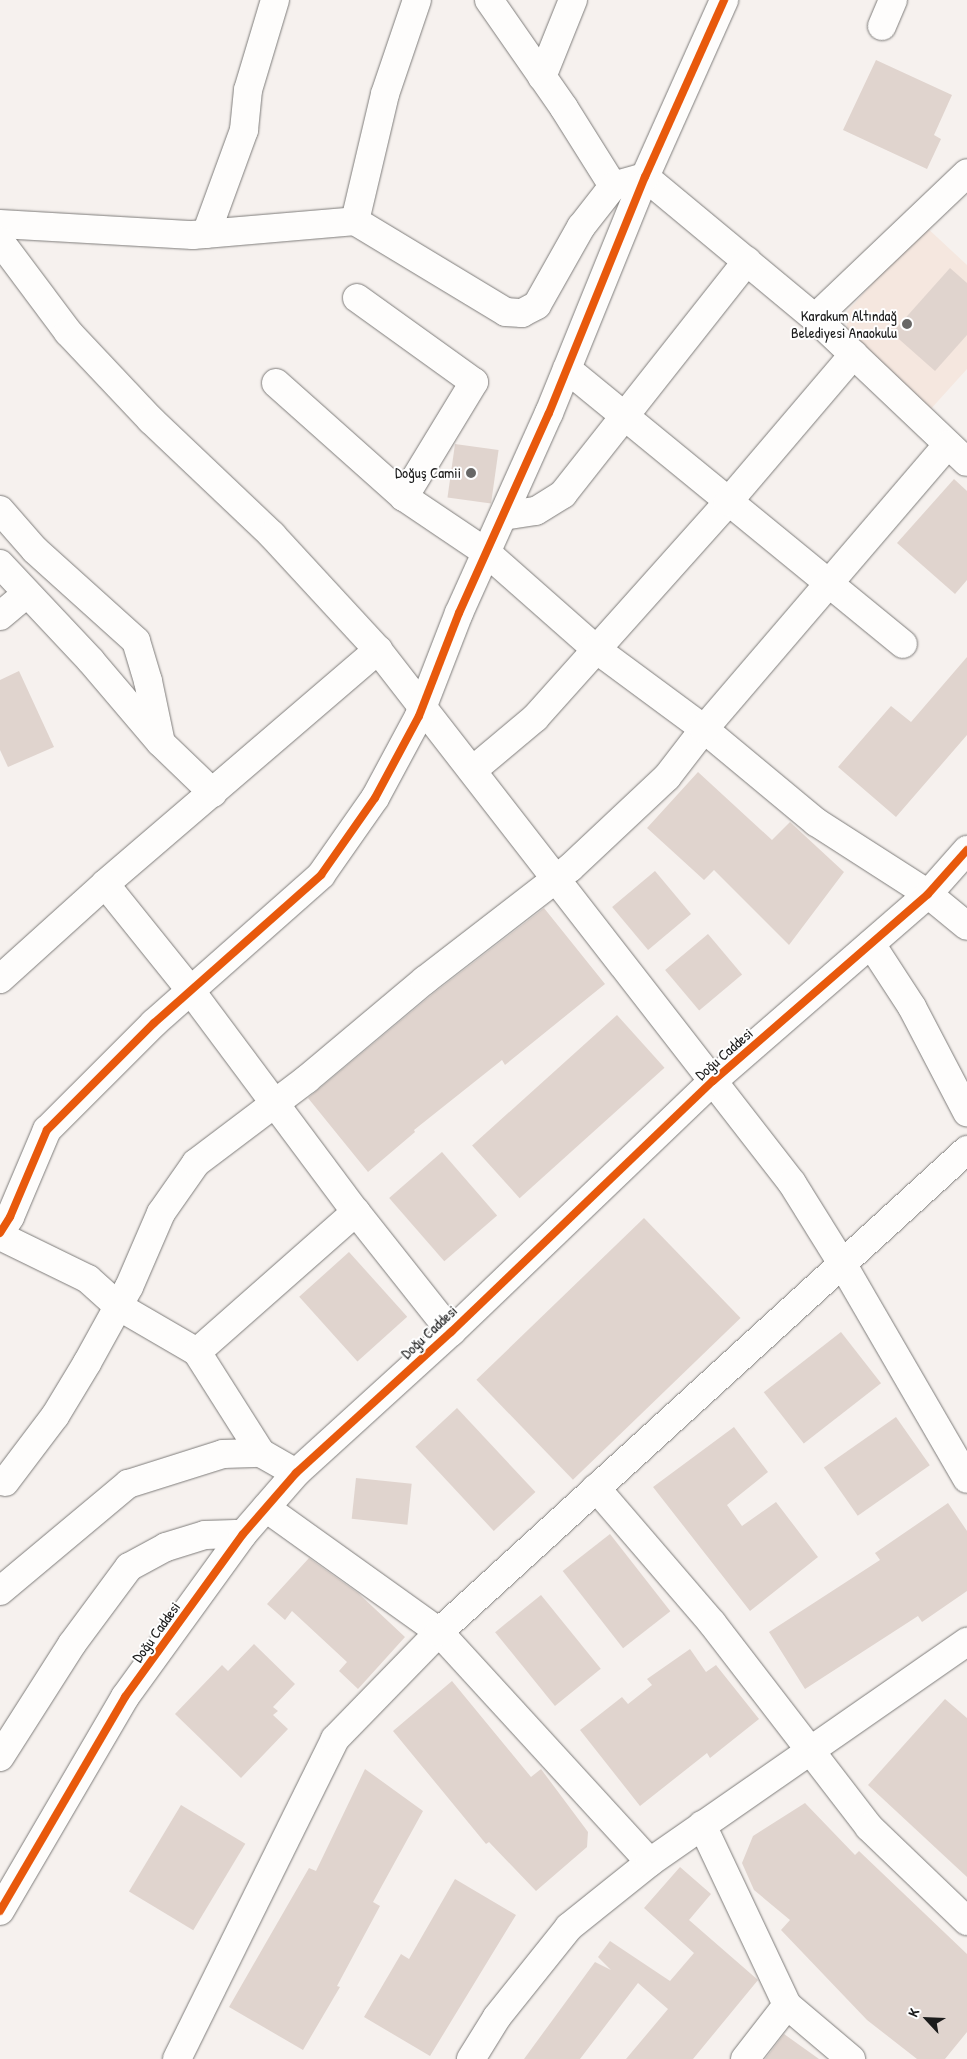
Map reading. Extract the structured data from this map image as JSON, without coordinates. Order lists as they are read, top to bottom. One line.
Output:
{"streets":{"street":["Doğu Caddesi"]},"places":["Karakum Altındağ Belediyesi Anaokulu","Doğuş Camii"],"north":"top left"}
